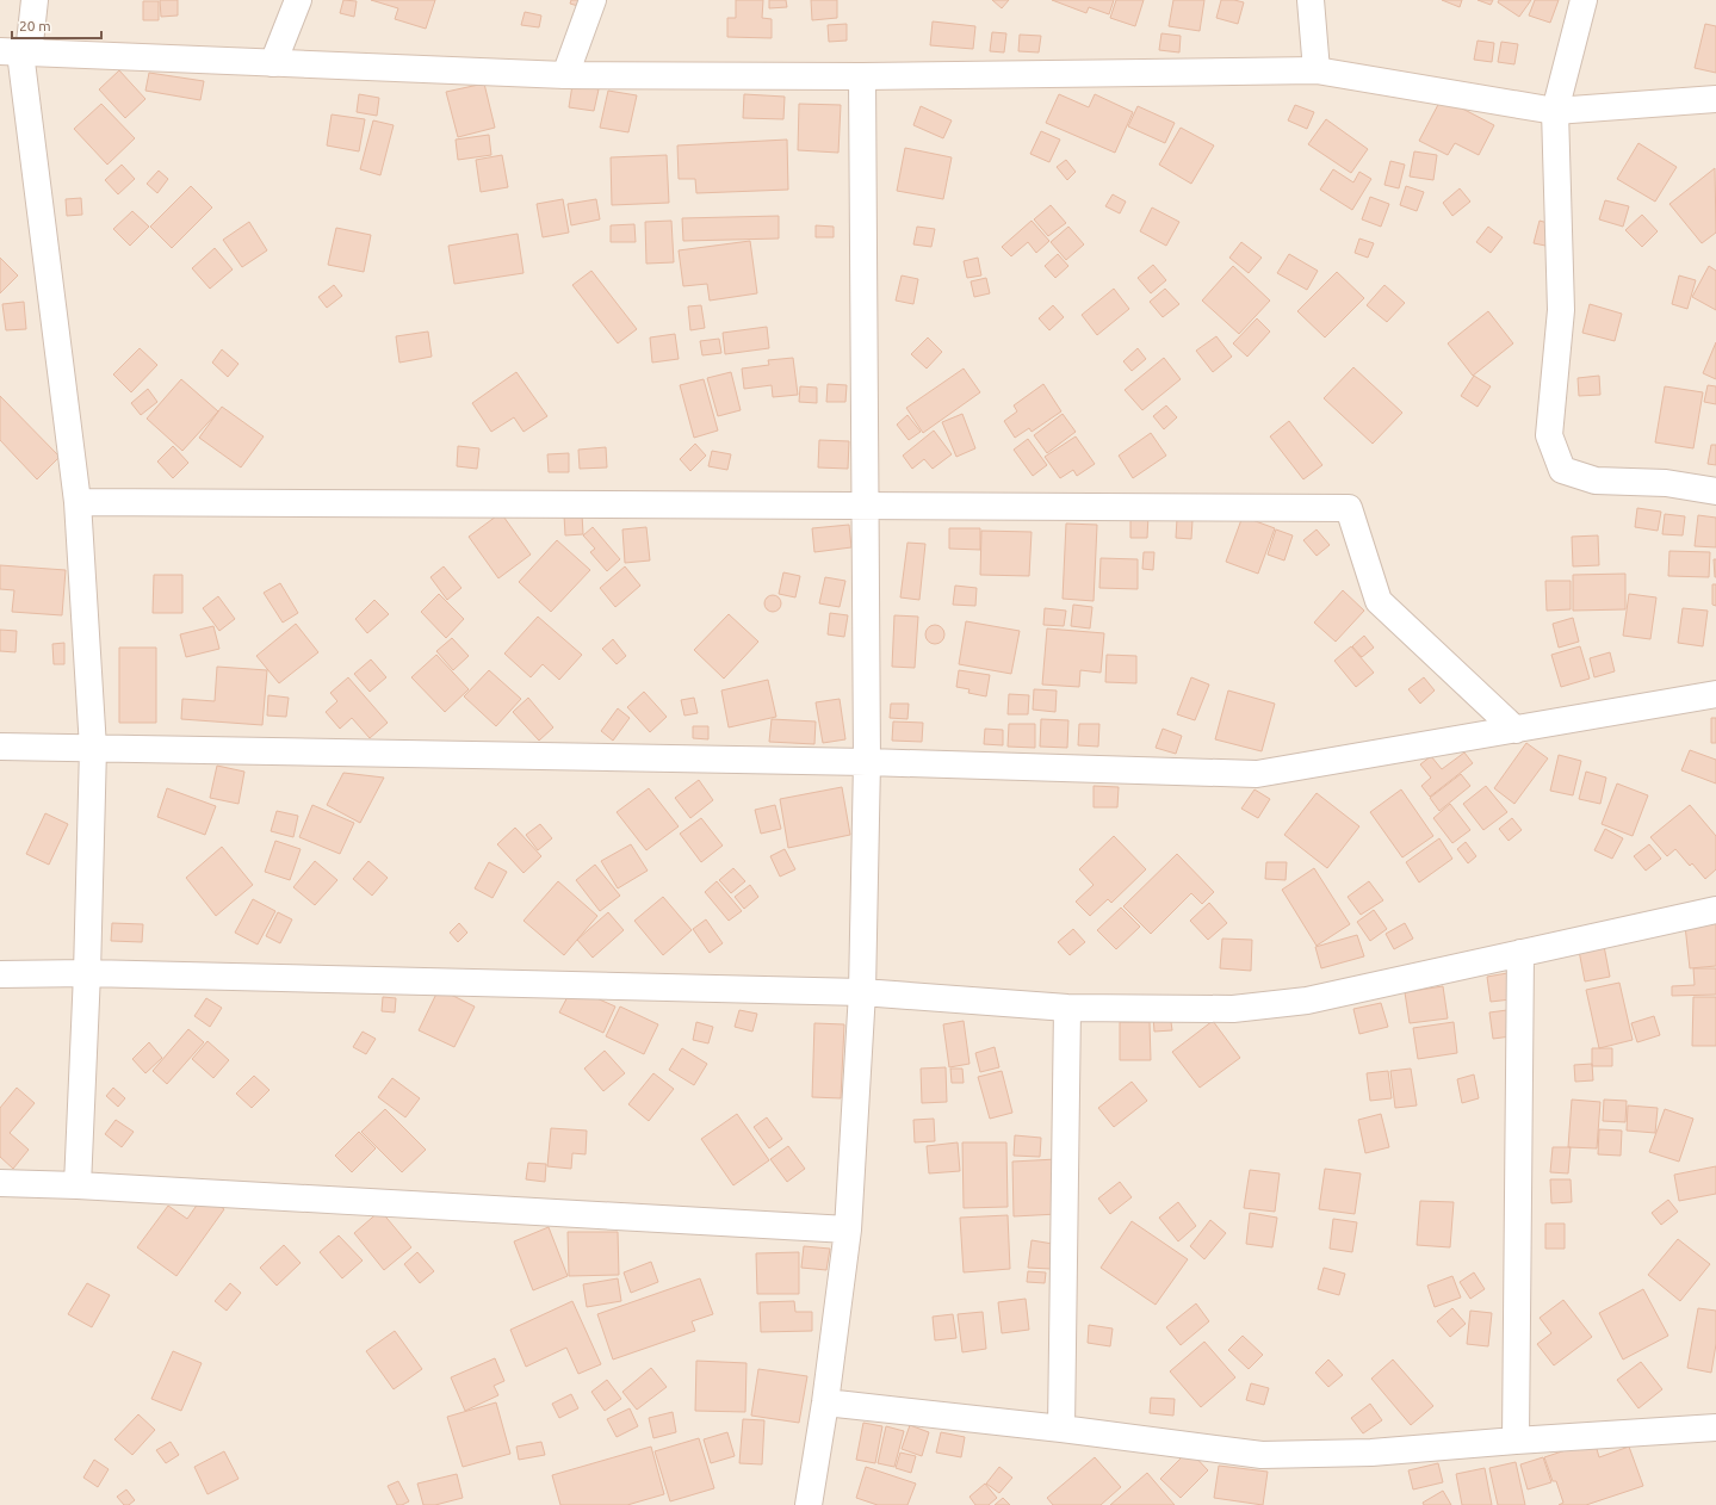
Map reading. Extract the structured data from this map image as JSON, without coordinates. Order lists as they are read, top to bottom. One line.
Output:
{"scale_bar":"20 m"}
